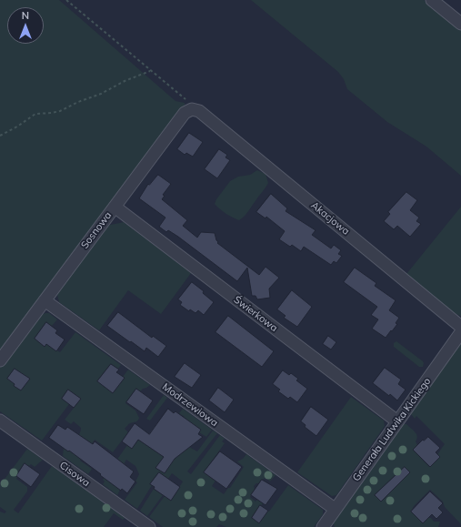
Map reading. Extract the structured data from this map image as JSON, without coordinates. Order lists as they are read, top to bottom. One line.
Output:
{"streets":{"street":["Akacjowa","Sosnowa","Świerkowa","Modrzewiowa","Generała Ludwika Kickiego","Cisowa"]},"crossings":[["Akacjowa","Sosnowa"],["Sosnowa","Świerkowa"],["Sosnowa","Modrzewiowa"],["Świerkowa","Generała Ludwika Kickiego"],["Modrzewiowa","Generała Ludwika Kickiego"]],"north":"top"}
